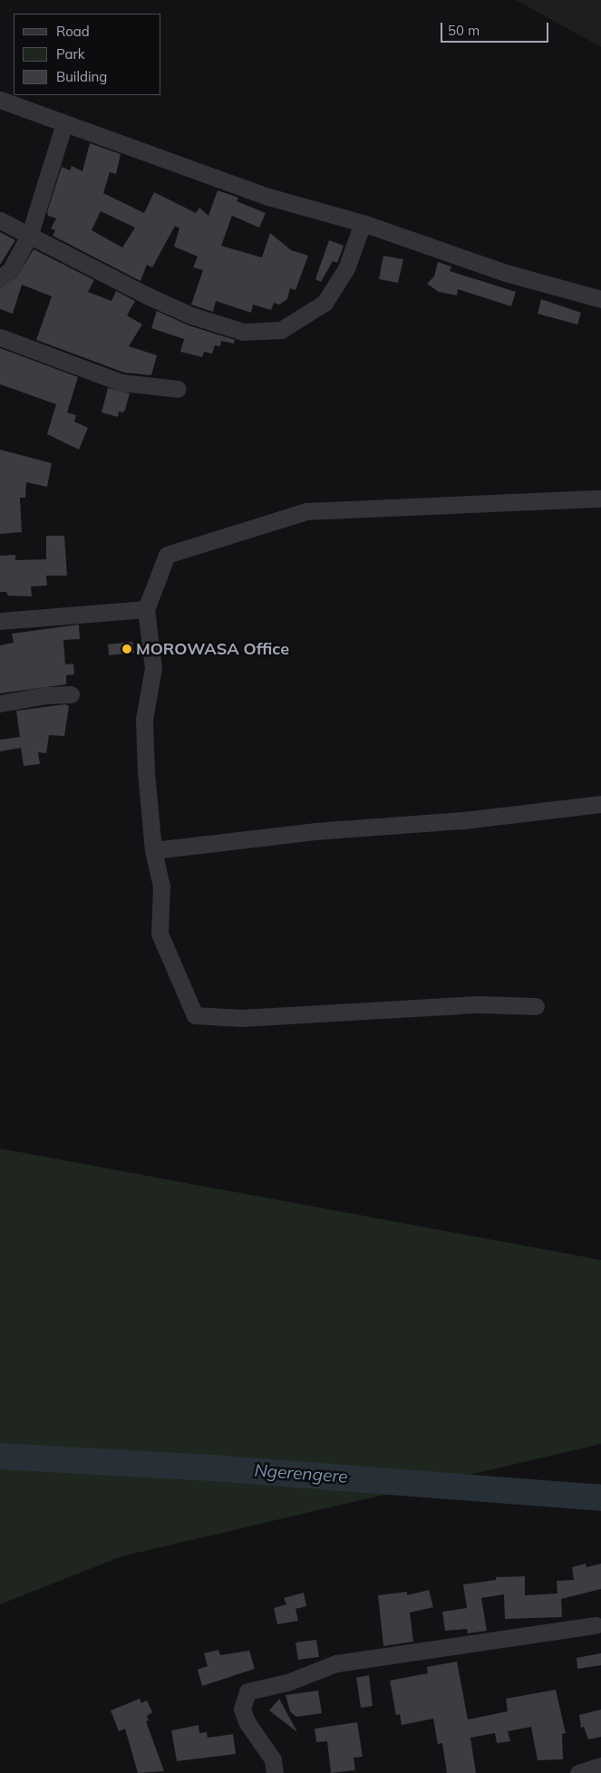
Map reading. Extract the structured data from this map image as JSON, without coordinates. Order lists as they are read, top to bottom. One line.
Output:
{"water":["Ngerengere"],"places":["MOROWASA Office"],"legend":["Road","Park","Building"],"scale_bar":"50 m"}
